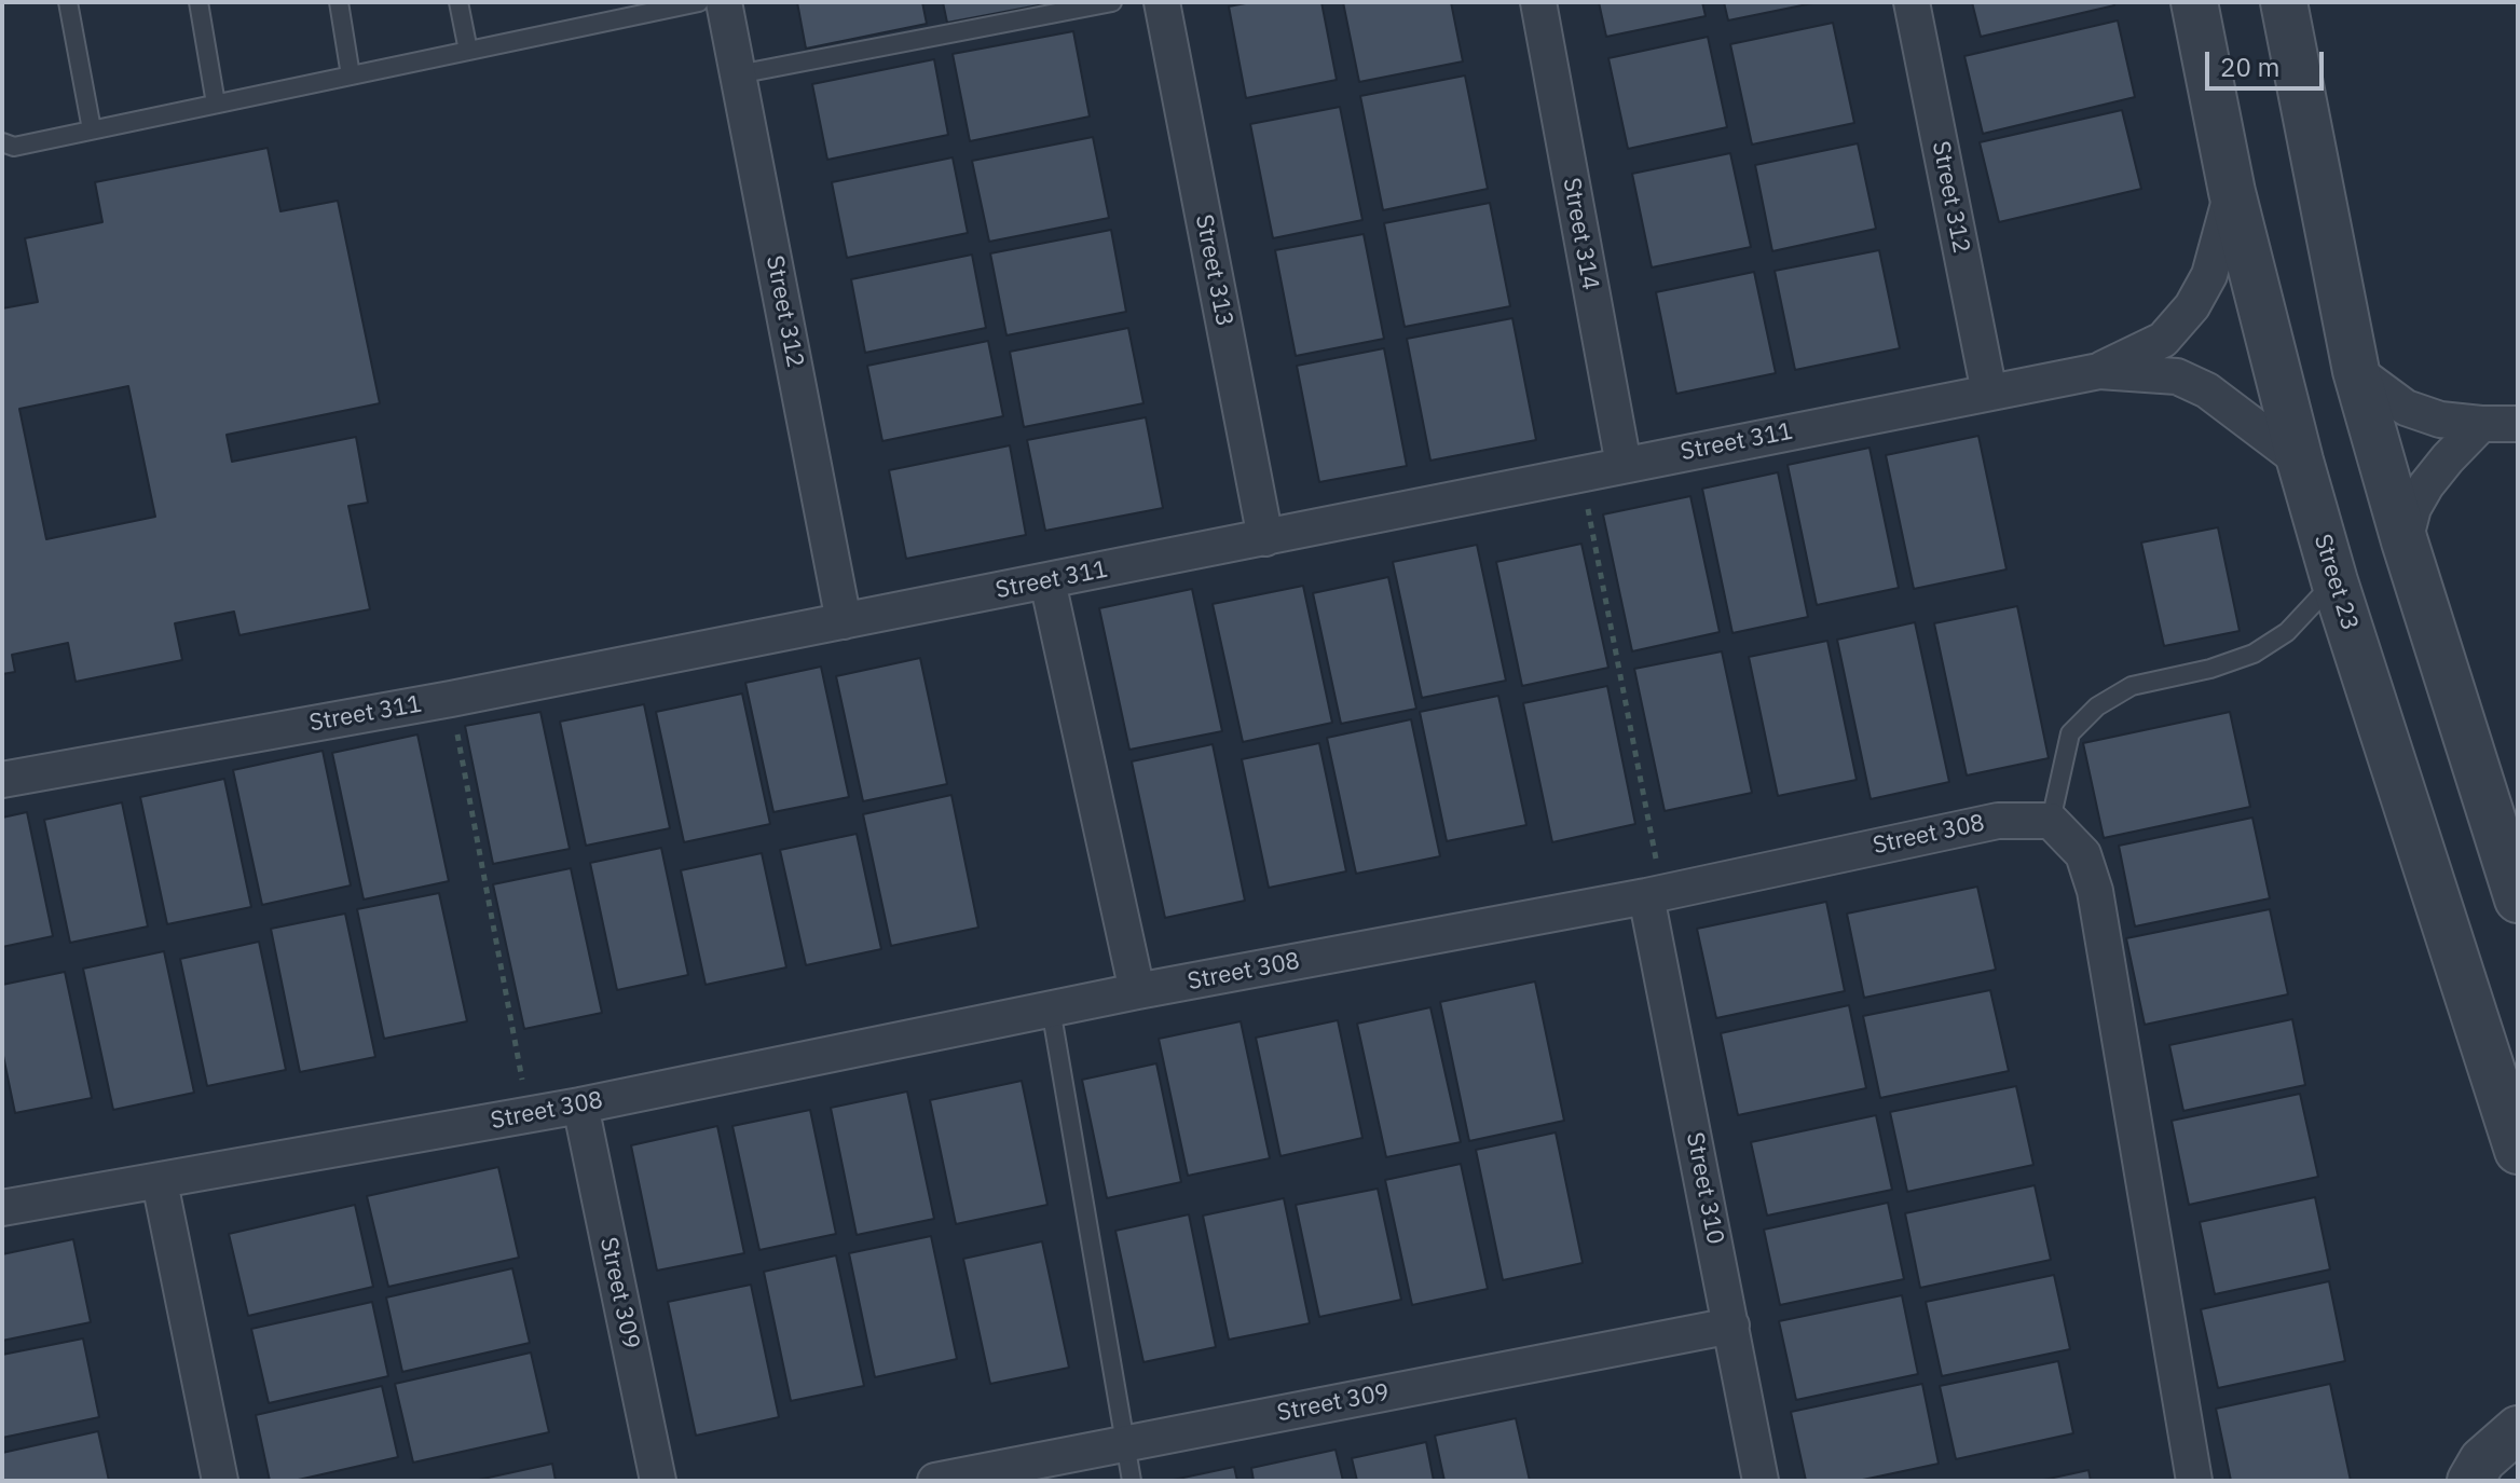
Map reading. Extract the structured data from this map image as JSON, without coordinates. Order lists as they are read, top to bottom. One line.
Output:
{"streets":{"street":["Street 312","Street 314","Street 313","Street 311","Street 23","Street 308","Street 310","Street 309"]},"crossings":[["Street 312","Street 311"],["Street 314","Street 311"],["Street 313","Street 311"],["Street 311","Street 23"],["Street 308","Street 310"],["Street 308","Street 309"],["Street 310","Street 309"]],"scale_bar":"20 m"}
